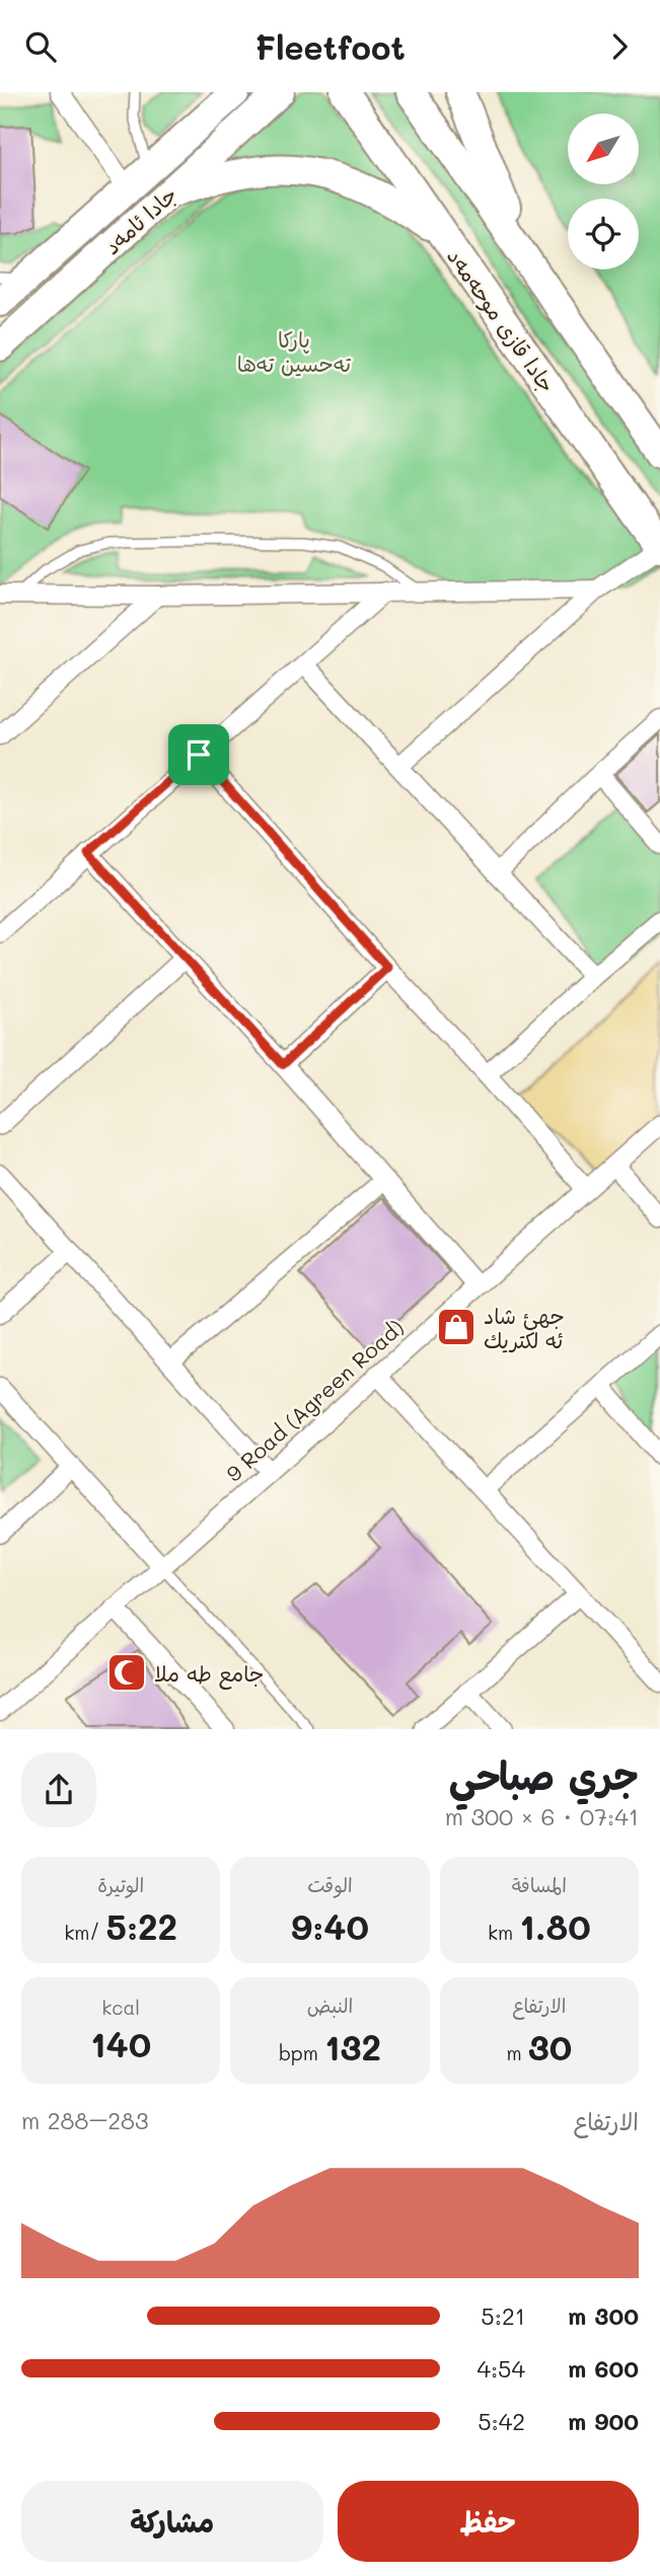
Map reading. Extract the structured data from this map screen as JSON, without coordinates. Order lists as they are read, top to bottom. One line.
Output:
{"streets":{"main road":["جادا ئامەد","جادا قازی موحەمەد"],"street":["9 Road (Agreen Road)"]},"parks":["پارکا تەحسین تەها"],"places":{"shop":["جهئ شاد ئه لكتريك"],"mosque":["جامع طه ملا"]},"north":"bottom left","page":{"header":"Fleetfoot","heading":["جري صباحي","07:41 · 6 × 300 m"],"stats":[["المسافة","1.80 km"],["الوقت","9:40"],["الوتيرة","5:22 /km"],["الارتفاع","30 m"],["النبض","132 bpm"],["kcal","140"]],"chart":["الارتفاع","283–288 m"],"list":[{"name":"300 m","note":"5:21"},{"name":"600 m","note":"4:54"},{"name":"900 m","note":"5:42"}],"buttons":["حفظ","مشاركة"]}}
